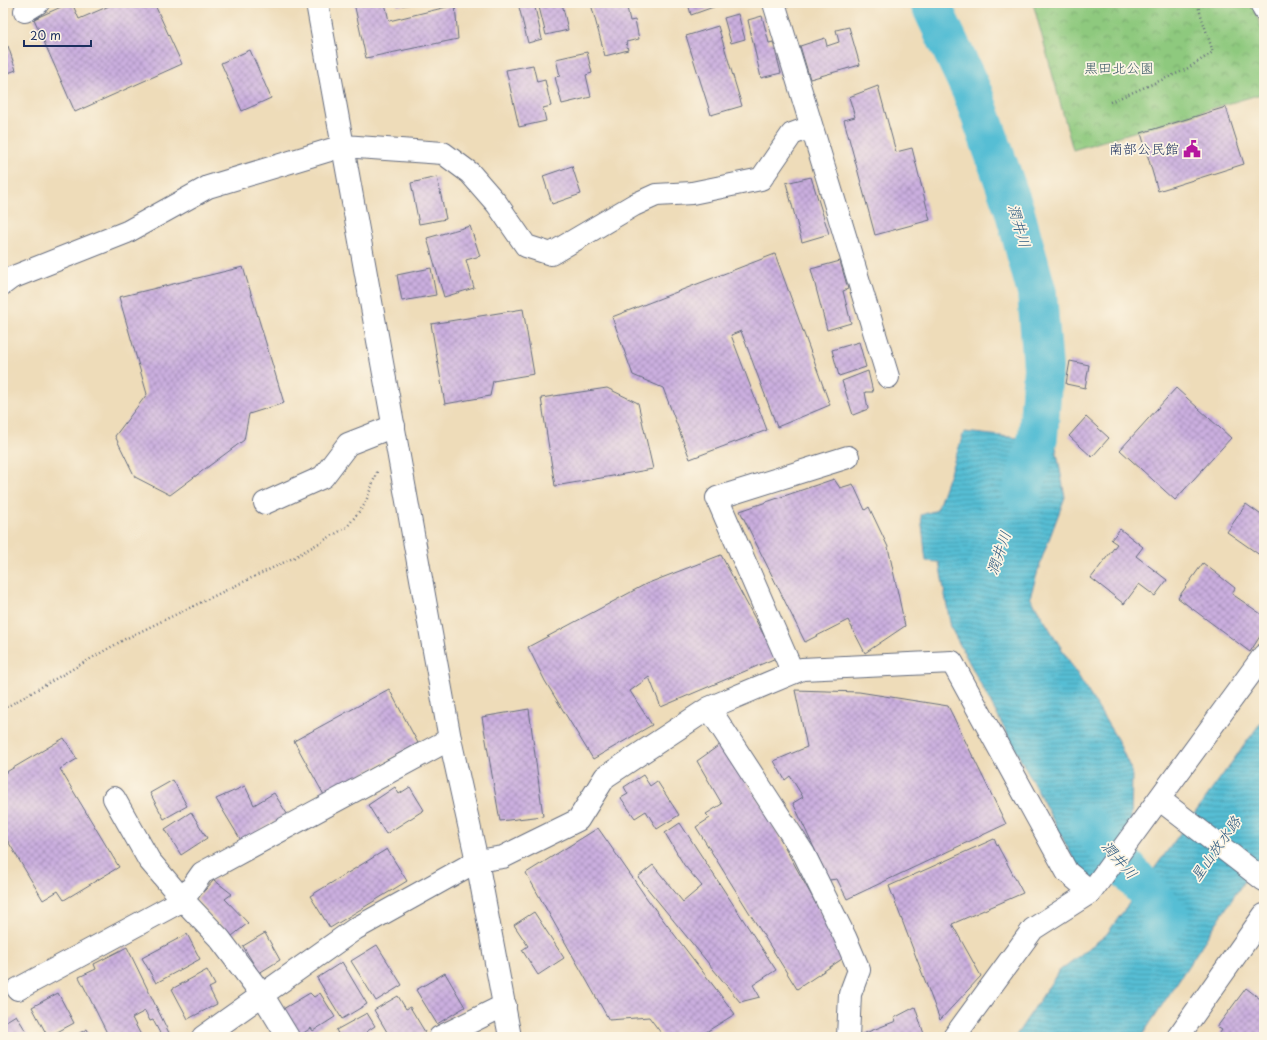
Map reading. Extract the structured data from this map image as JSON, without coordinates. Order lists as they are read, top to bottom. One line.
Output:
{"water":["潤井川","星山放水路"],"parks":["黒田北公園"],"places":{"public building":["南部公民館"]},"scale_bar":"20 m"}
